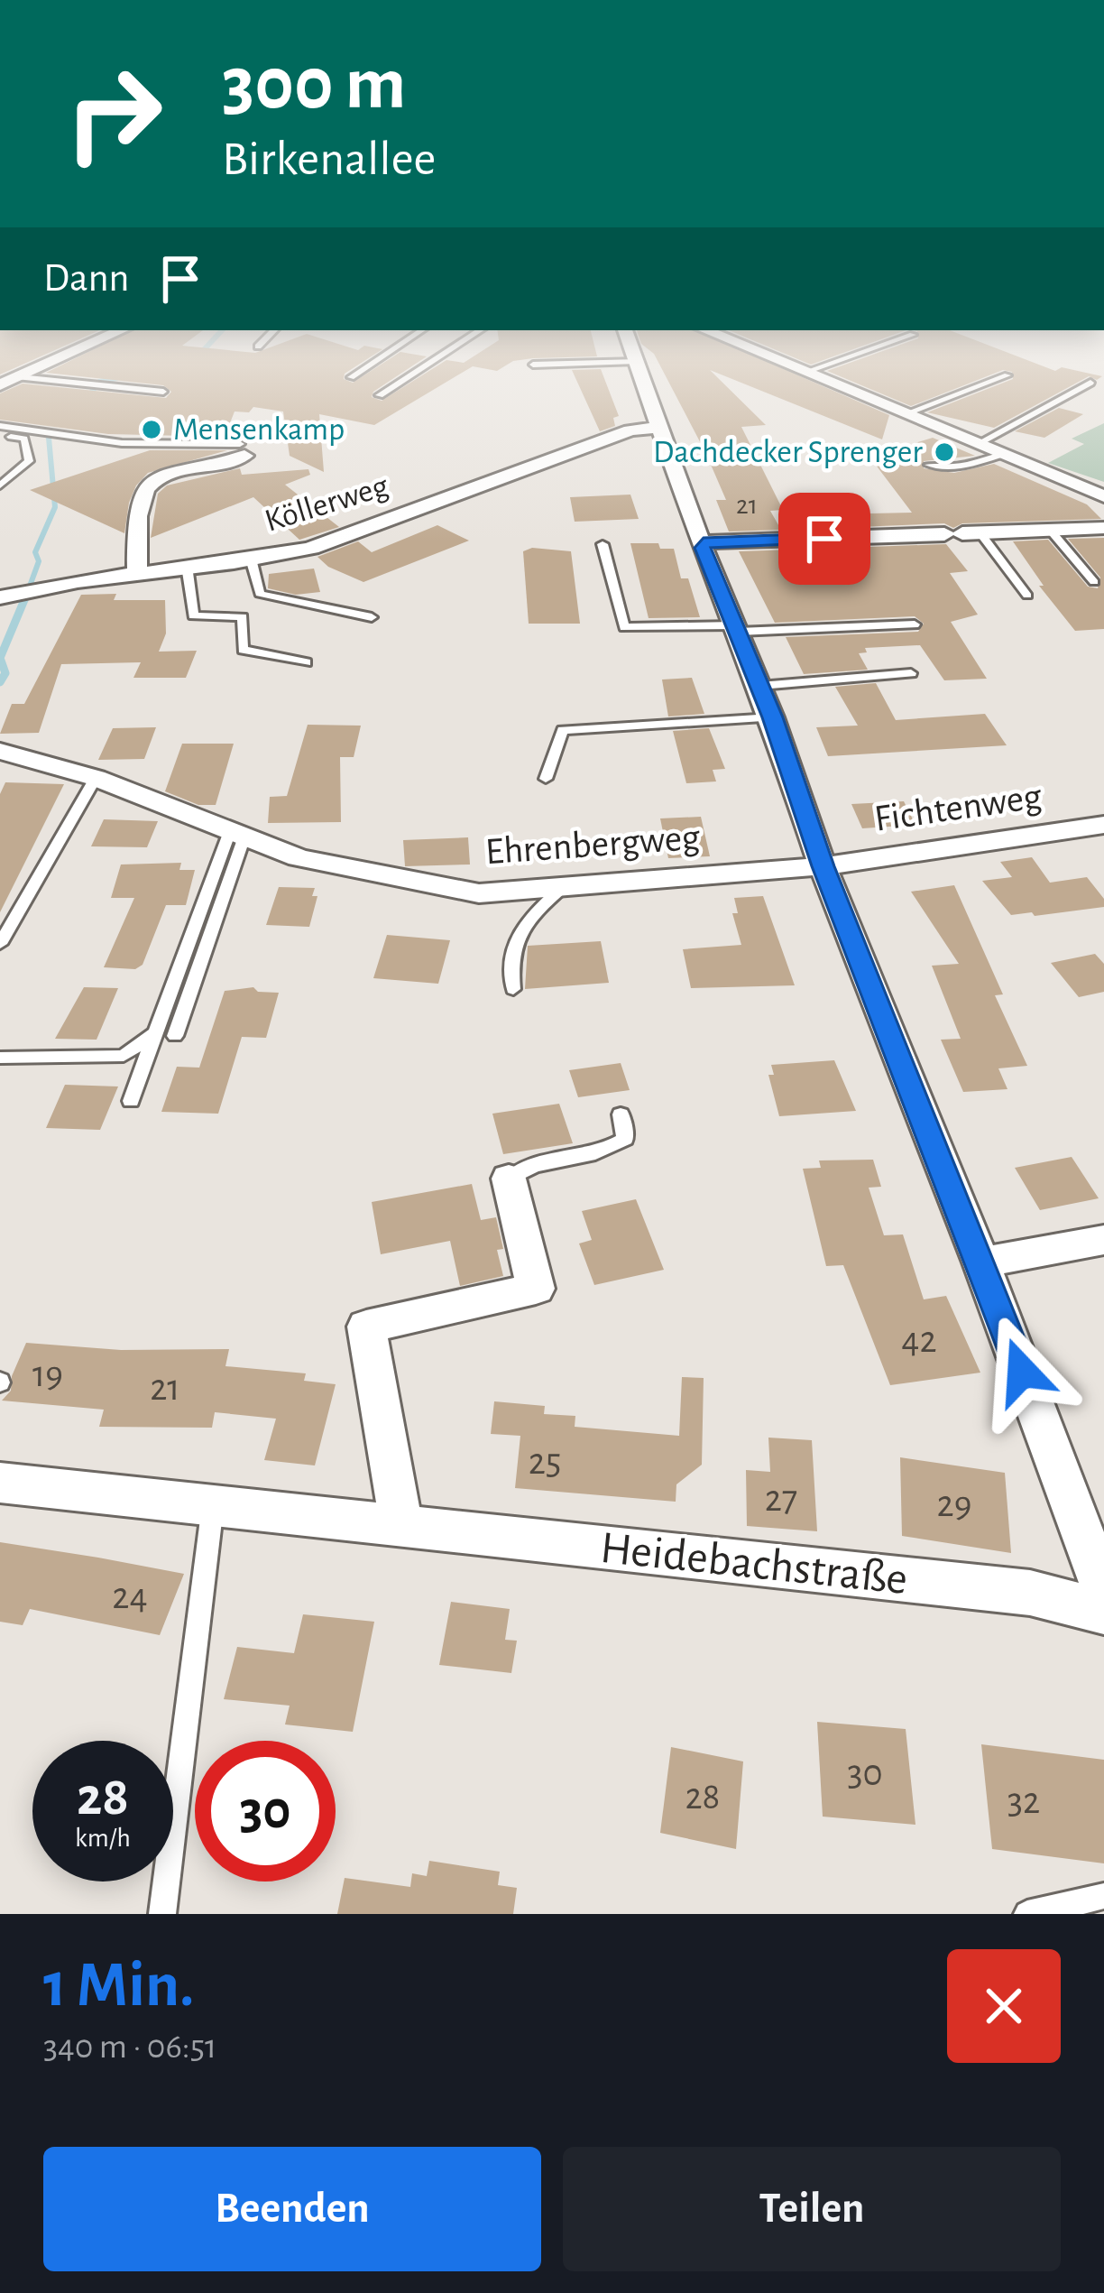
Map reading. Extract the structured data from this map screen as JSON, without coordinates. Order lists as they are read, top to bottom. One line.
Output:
{"streets":{"street":["Köllerweg","Fichtenweg","Ehrenbergweg","Heidebachstraße"]},"crossings":[["Fichtenweg","Ehrenbergweg"]],"places":["Mensenkamp","Dachdecker Sprenger"],"house_numbers":["21","42","19","21","25","27","29","24","30","28","32"],"page":{"turn":["300 m","Birkenallee"],"then":"Dann","speed":"28 km/h","limit":"30","heading":["1 Min.","340 m · 06:51"],"buttons":["Beenden","Teilen"]}}
